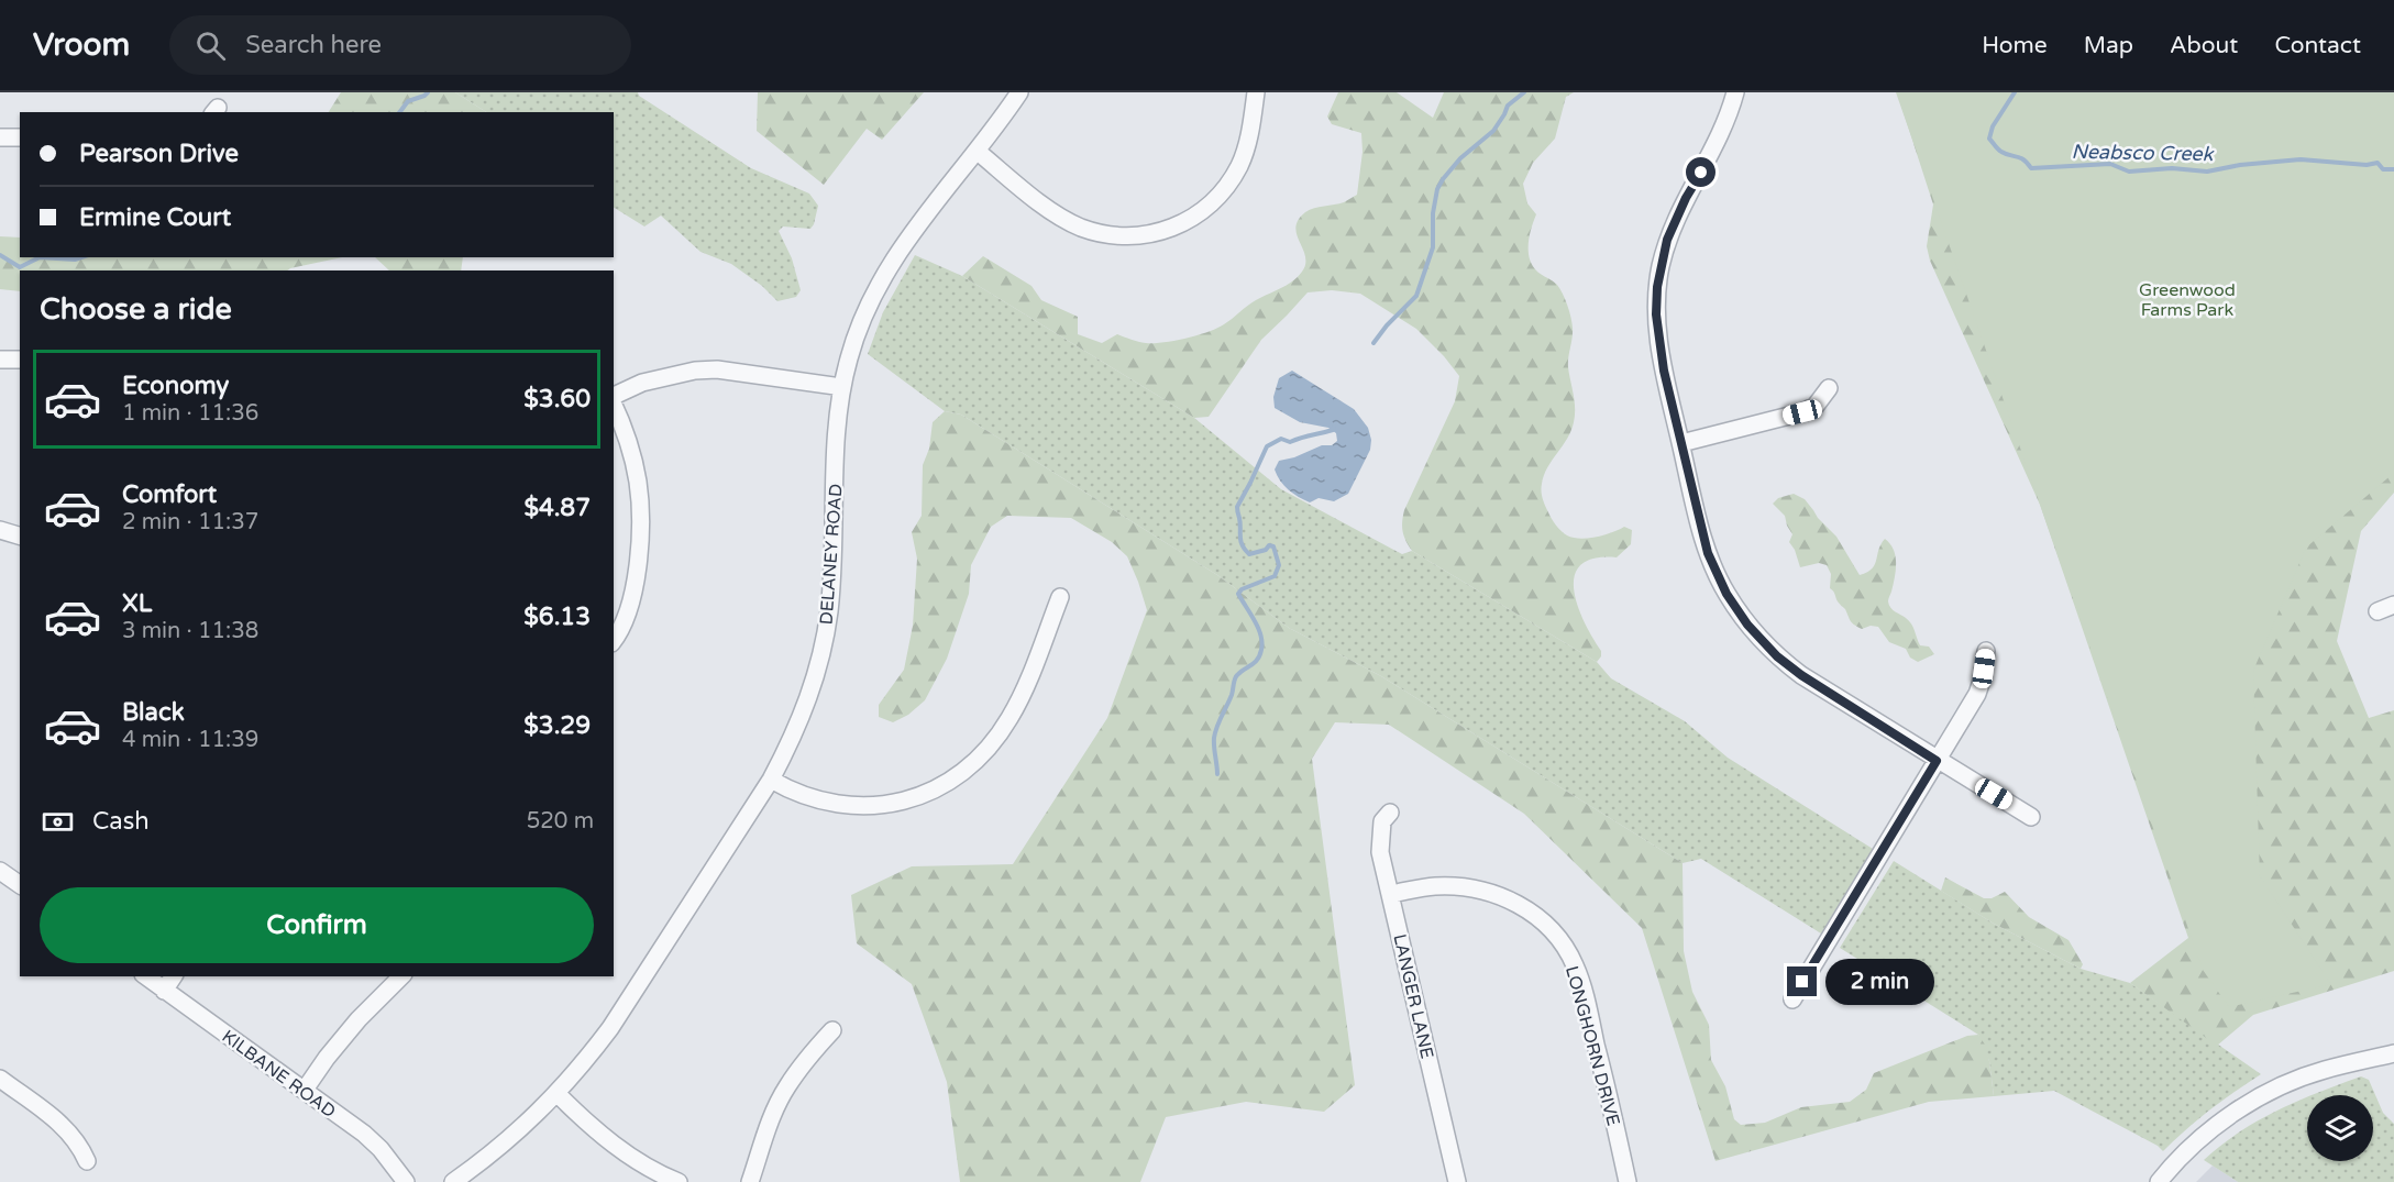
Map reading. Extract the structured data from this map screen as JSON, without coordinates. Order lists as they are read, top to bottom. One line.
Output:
{"streets":{"street":["DELANEY ROAD","LANGER LANE","LONGHORN DRIVE","KILBANE ROAD"]},"crossings":[["LANGER LANE","LONGHORN DRIVE"]],"water":["Neabsco Creek"],"parks":["Greenwood Farms Park"],"page":{"header":"Vroom","search":"Search here","nav":["Home","Map","About","Contact"],"banner":["Pearson Drive","Ermine Court"],"heading":"Choose a ride","list":[{"name":"Economy","note":"1 min · 11:36","value":"$3.60"},{"name":"Comfort","note":"2 min · 11:37","value":"$4.87"},{"name":"XL","note":"3 min · 11:38","value":"$6.13"},{"name":"Black","note":"4 min · 11:39","value":"$3.29"}],"pay":["Cash","520 m"],"buttons":"Confirm","bubble":"2 min"}}
